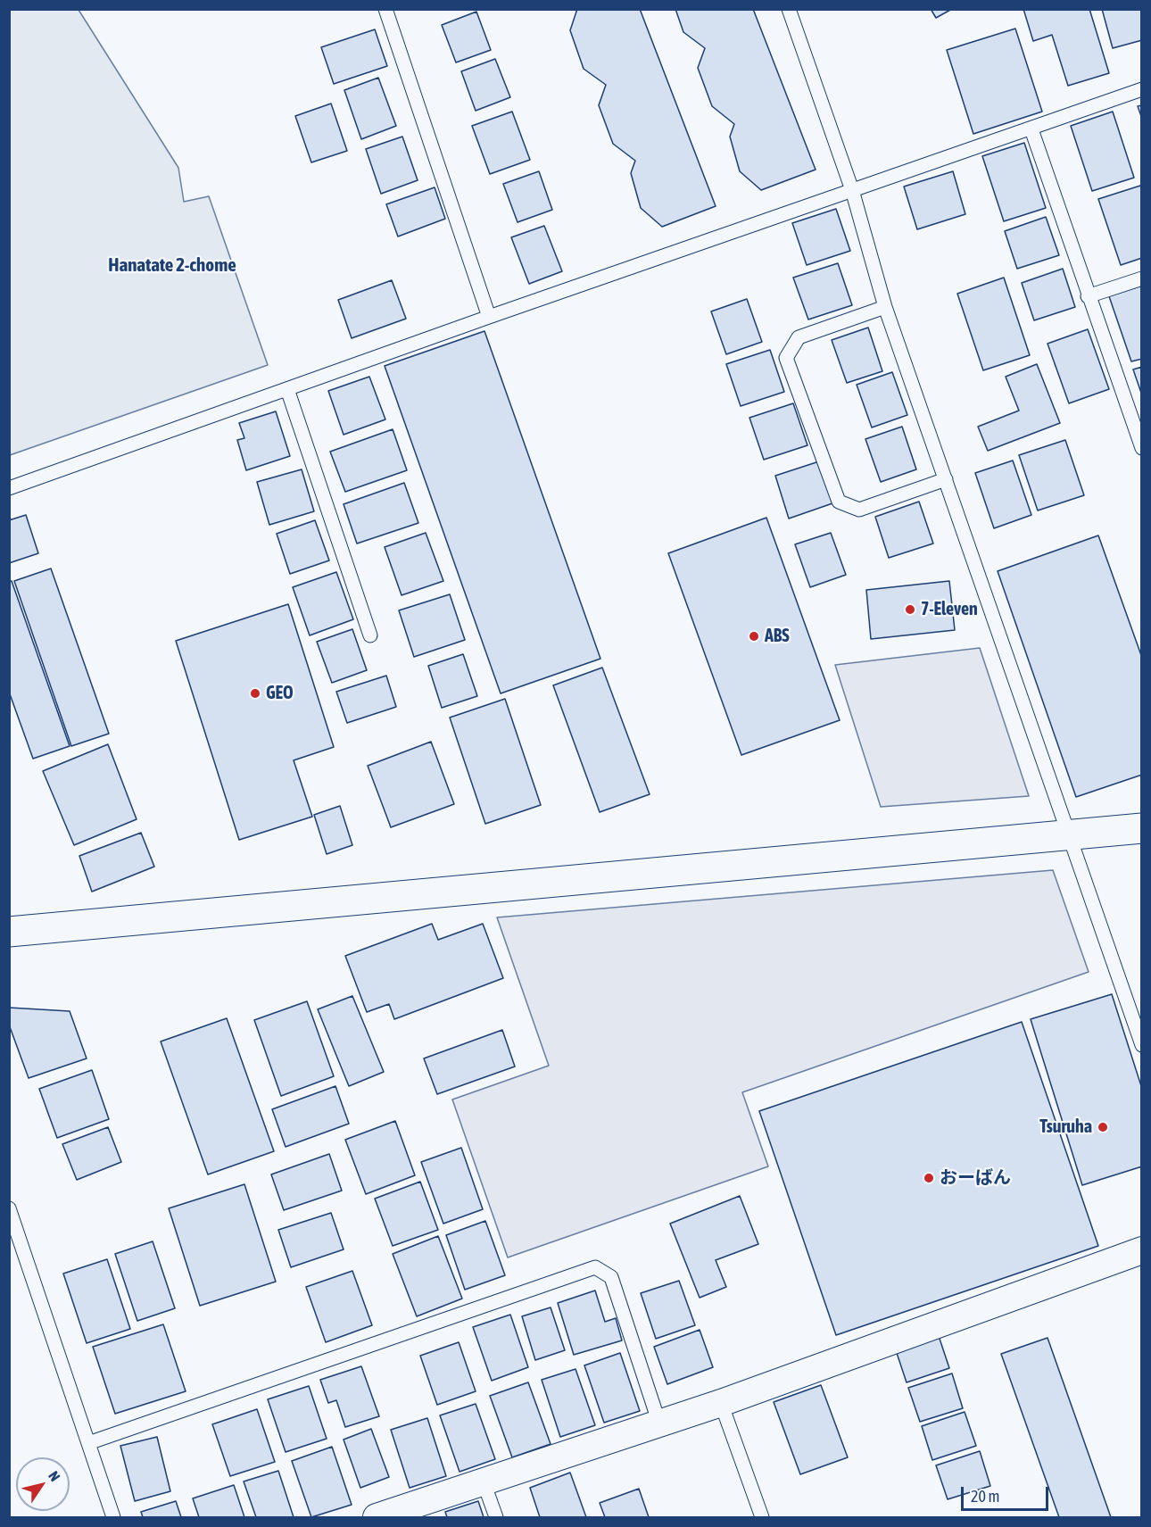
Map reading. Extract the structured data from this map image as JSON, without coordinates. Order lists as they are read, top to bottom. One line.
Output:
{"districts":["Hanatate 2-chome"],"places":["7-Eleven","ABS","GEO","Tsuruha","おーばん"],"scale_bar":"20 m","north":"top right"}
